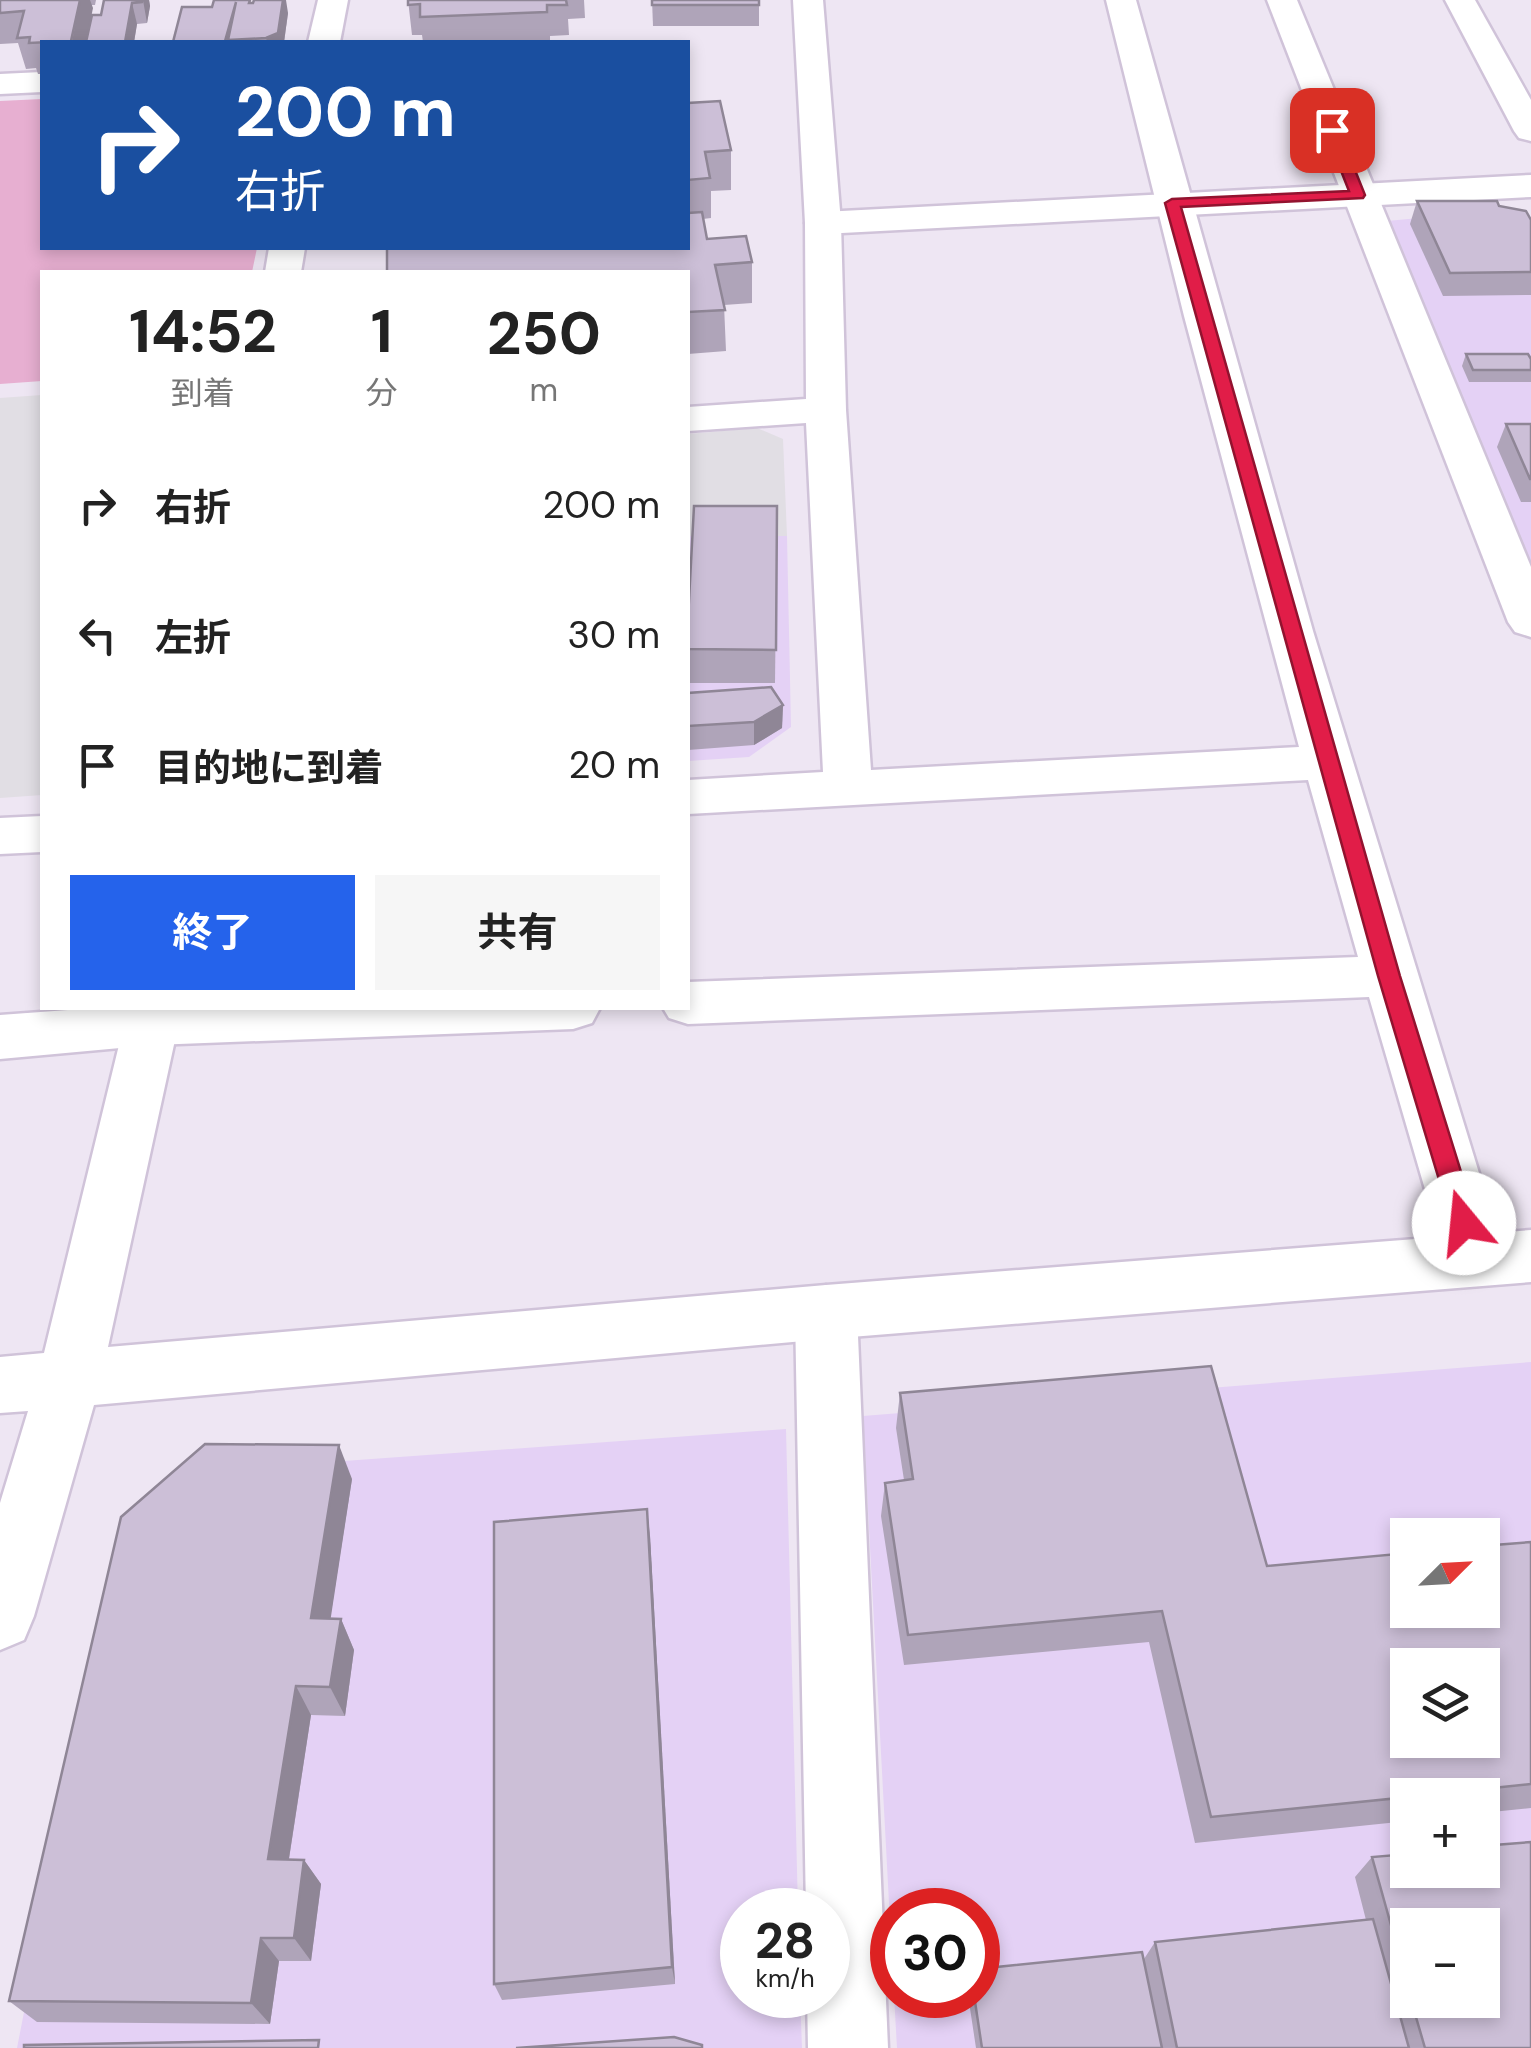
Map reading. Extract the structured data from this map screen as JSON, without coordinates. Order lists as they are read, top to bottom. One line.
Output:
{"north":"top right","page":{"turn":["200 m","右折"],"eta":["14:52","到着","1","分","250","m"],"list":[{"name":"右折","value":"200 m"},{"name":"左折","value":"30 m"},{"name":"目的地に到着","value":"20 m"}],"buttons":["終了","共有"],"map_buttons":["+","−"],"speed":"28 km/h","limit":"30"}}
